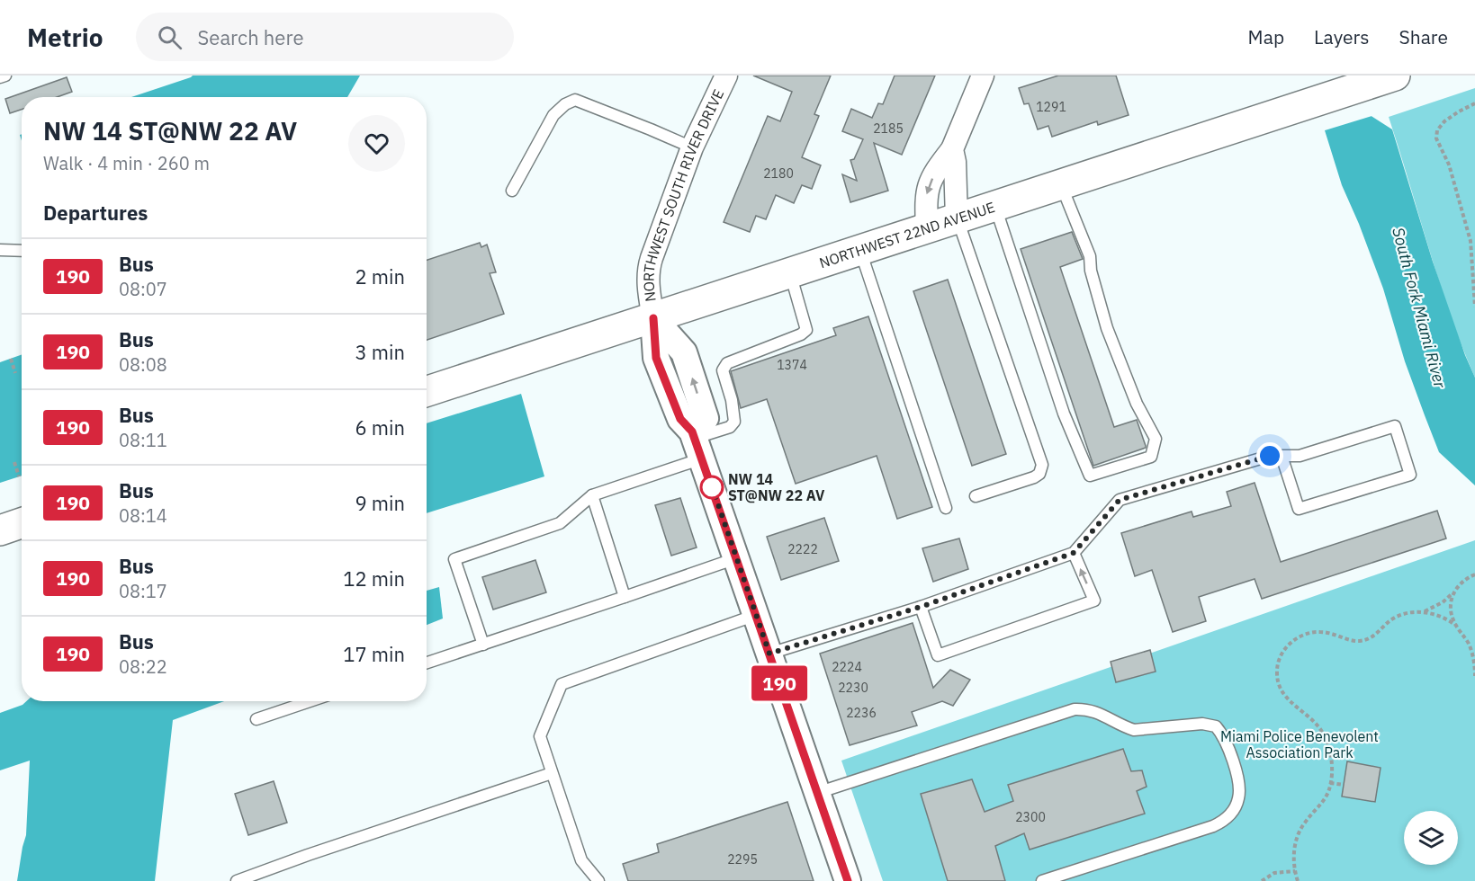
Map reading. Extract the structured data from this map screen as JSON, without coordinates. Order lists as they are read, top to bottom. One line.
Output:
{"streets":{"main road":["NORTHWEST 22ND AVENUE"],"street":["NORTHWEST SOUTH RIVER DRIVE"]},"crossings":[["NORTHWEST SOUTH RIVER DRIVE","NORTHWEST 22ND AVENUE"]],"water":["South Fork Miami River"],"parks":["Miami Police Benevolent Association Park"],"places":["NW 14 ST@NW 22 AV"],"lines":["bus line 190"],"house_numbers":["1291","2185","2180","1374","2222","2224","2230","2236","2300","2295"],"page":{"header":"Metrio","search":"Search here","nav":["Map","Layers","Share"],"on_map":"190","heading":[["NW 14 ST@NW 22 AV","Walk · 4 min · 260 m"],"Departures"],"list":[{"mark":"190","name":"Bus","note":"08:07","value":"2 min"},{"mark":"190","name":"Bus","note":"08:08","value":"3 min"},{"mark":"190","name":"Bus","note":"08:11","value":"6 min"},{"mark":"190","name":"Bus","note":"08:14","value":"9 min"},{"mark":"190","name":"Bus","note":"08:17","value":"12 min"},{"mark":"190","name":"Bus","note":"08:22","value":"17 min"}]}}
